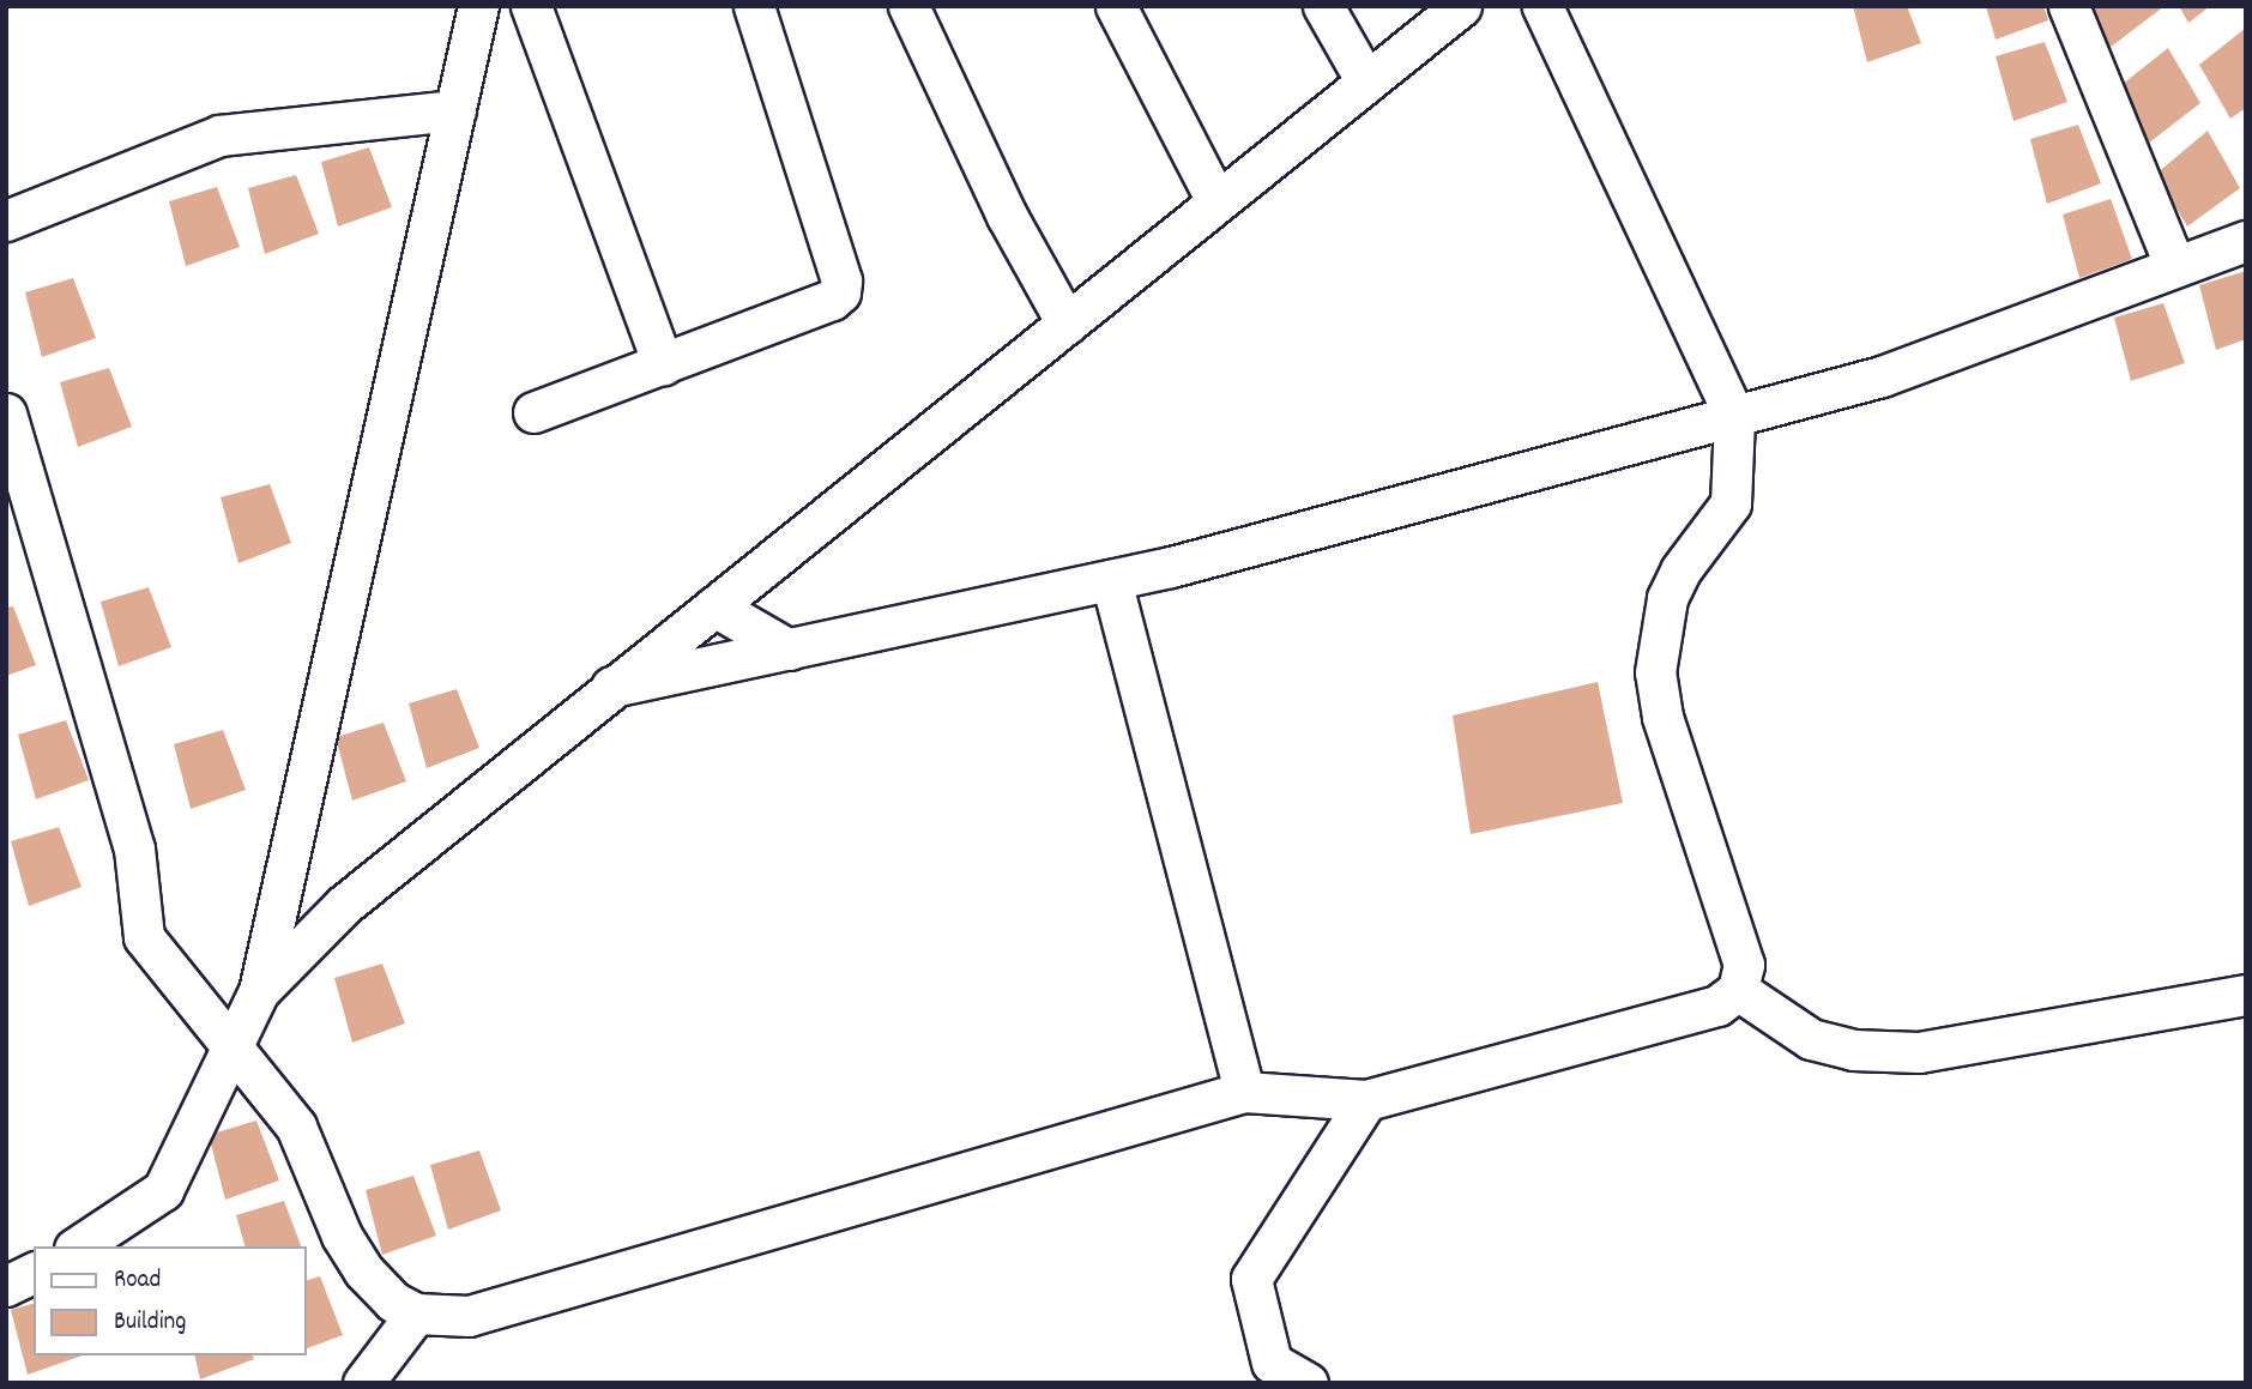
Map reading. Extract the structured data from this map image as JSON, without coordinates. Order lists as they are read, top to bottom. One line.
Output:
{"legend":["Road","Building"]}
